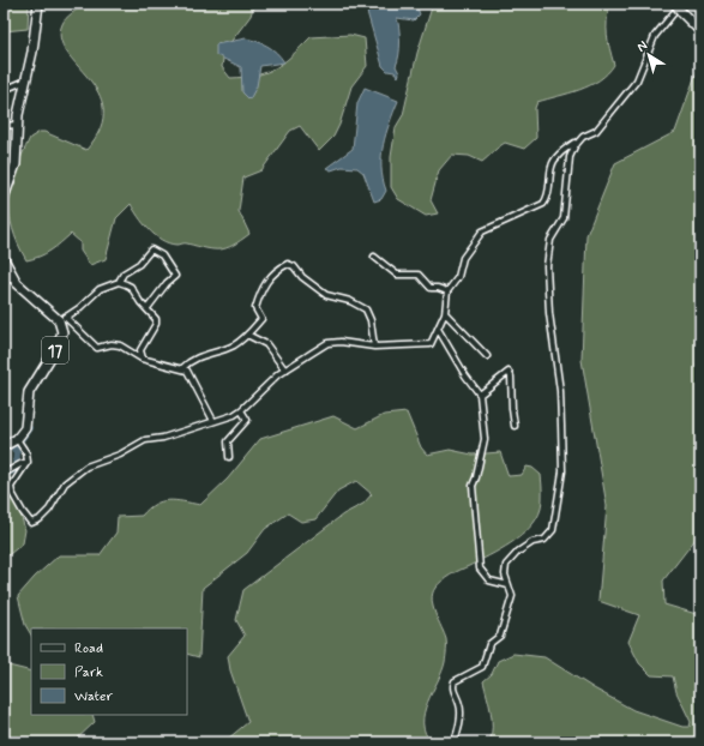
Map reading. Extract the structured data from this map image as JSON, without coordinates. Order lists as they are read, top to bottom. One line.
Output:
{"streets":{"main road":["17"]},"legend":["Road","Park","Water"],"north":"top left"}
